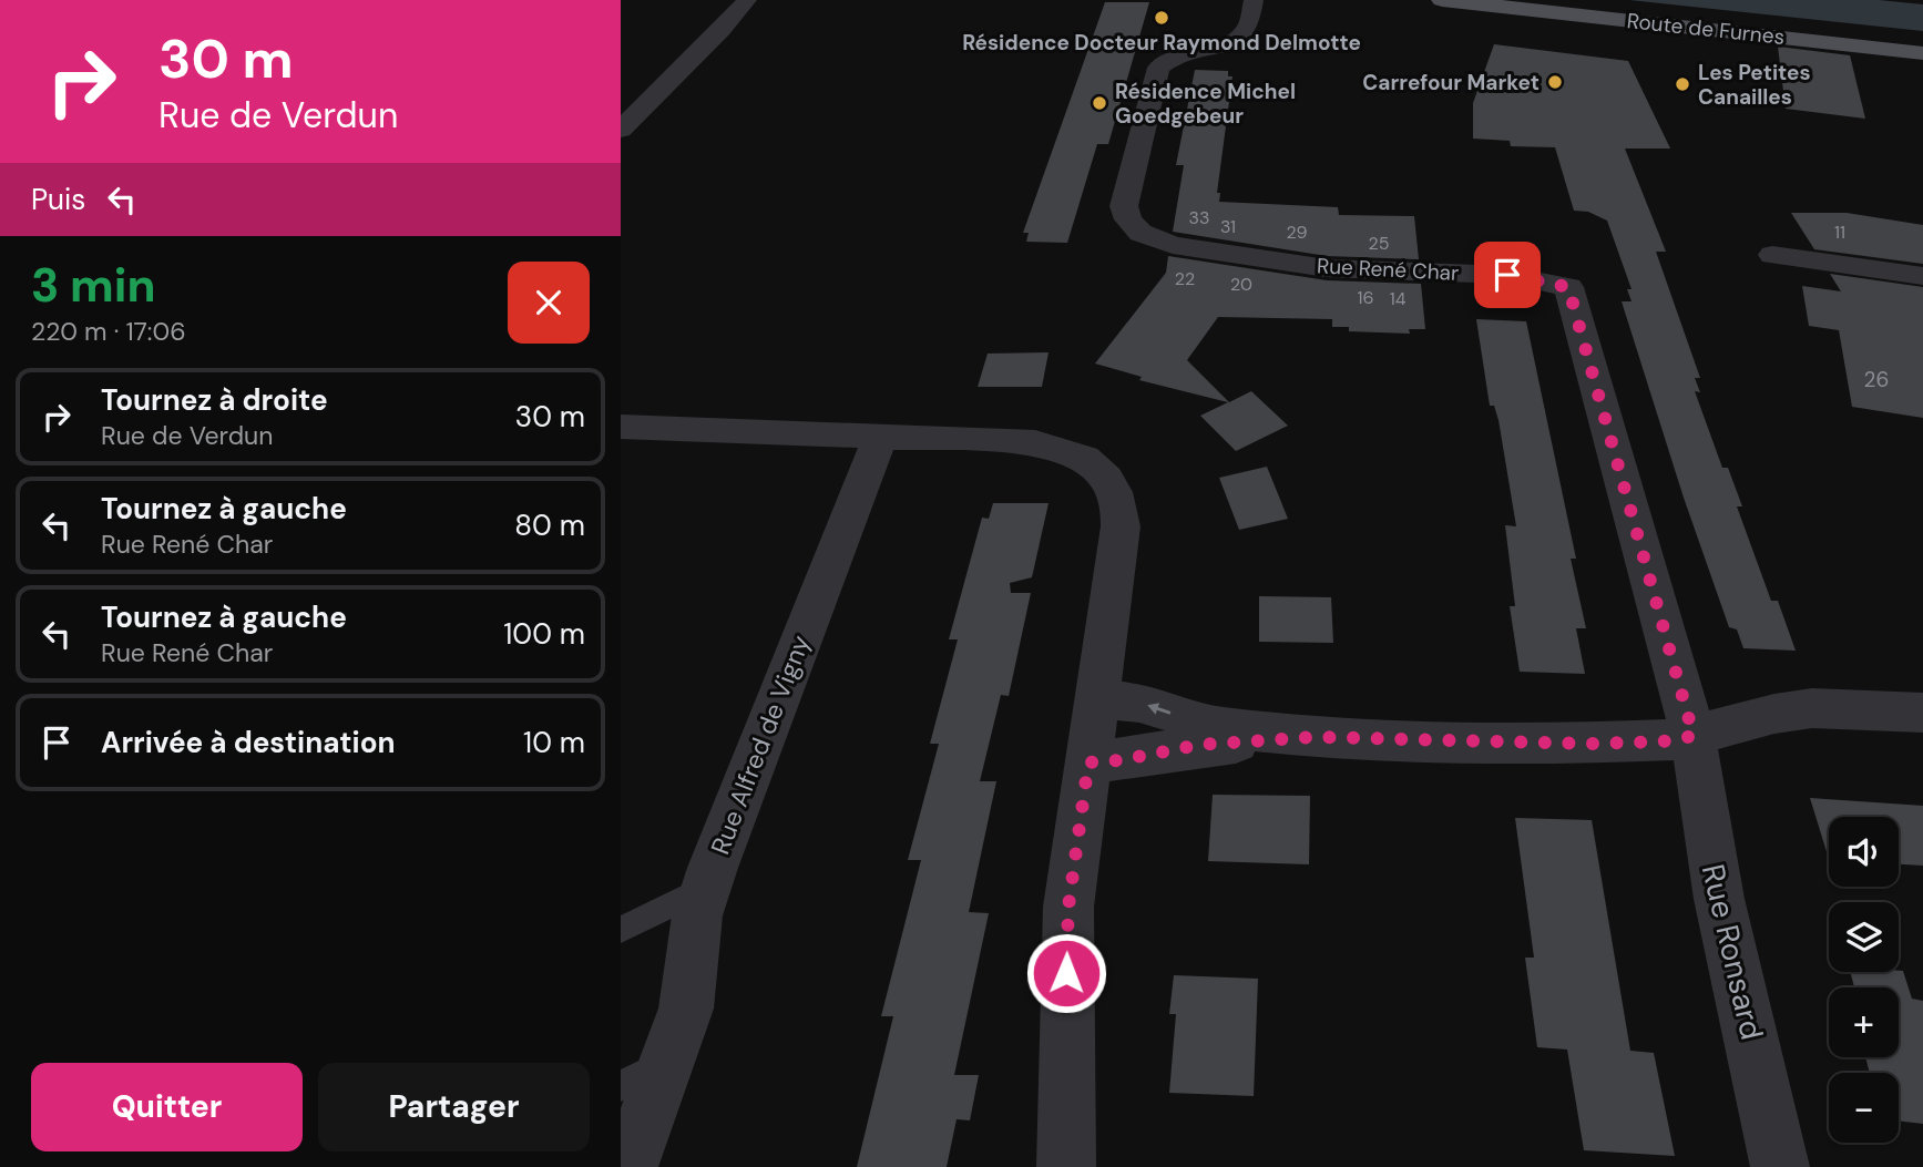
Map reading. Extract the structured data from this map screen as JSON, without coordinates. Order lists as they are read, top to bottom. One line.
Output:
{"streets":{"main road":["Route de Furnes"],"street":["Rue René Char","Rue Alfred de Vigny","Rue Ronsard"]},"crossings":[["Rue René Char","Rue Ronsard"]],"places":["Résidence Docteur Raymond Delmotte","Carrefour Market","Les Petites Canailles","Résidence Michel Goedgebeur"],"house_numbers":["33","31","29","11","25","22","20","16","14","26"],"page":{"turn":["30 m","Rue de Verdun"],"then":"Puis","heading":["3 min","220 m · 17:06"],"list":[{"name":"Tournez à droite","note":"Rue de Verdun","value":"30 m"},{"name":"Tournez à gauche","note":"Rue René Char","value":"80 m"},{"name":"Tournez à gauche","note":"Rue René Char","value":"100 m"},{"name":"Arrivée à destination","value":"10 m"}],"map_buttons":["+","−"],"buttons":["Quitter","Partager"]}}
